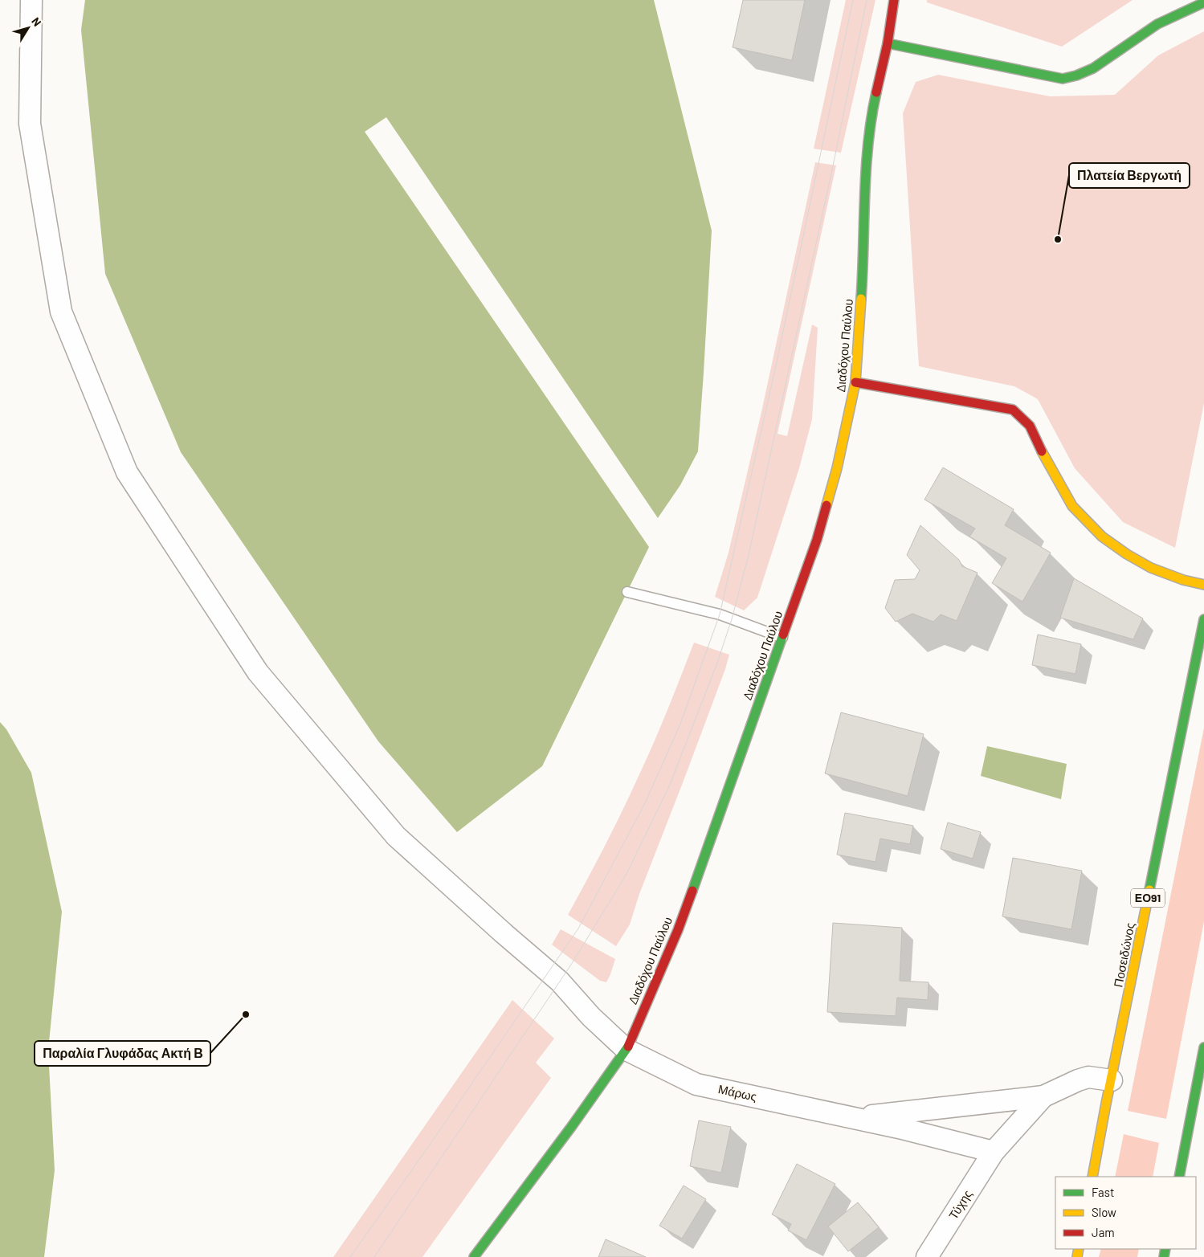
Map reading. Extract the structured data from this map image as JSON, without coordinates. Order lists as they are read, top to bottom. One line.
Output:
{"streets":{"main road":["Διαδόχου Παύλου","ΕΟ91","Ποσειδώνος"],"street":["Μάρως","Τύχης"]},"crossings":[["Διαδόχου Παύλου","Μάρως"],["Ποσειδώνος","Μάρως"],["Μάρως","Τύχης"]],"places":["Πλατεία Βεργωτή","Παραλία Γλυφάδας Ακτή Β"],"legend":["Fast","Slow","Jam"],"north":"top right"}
